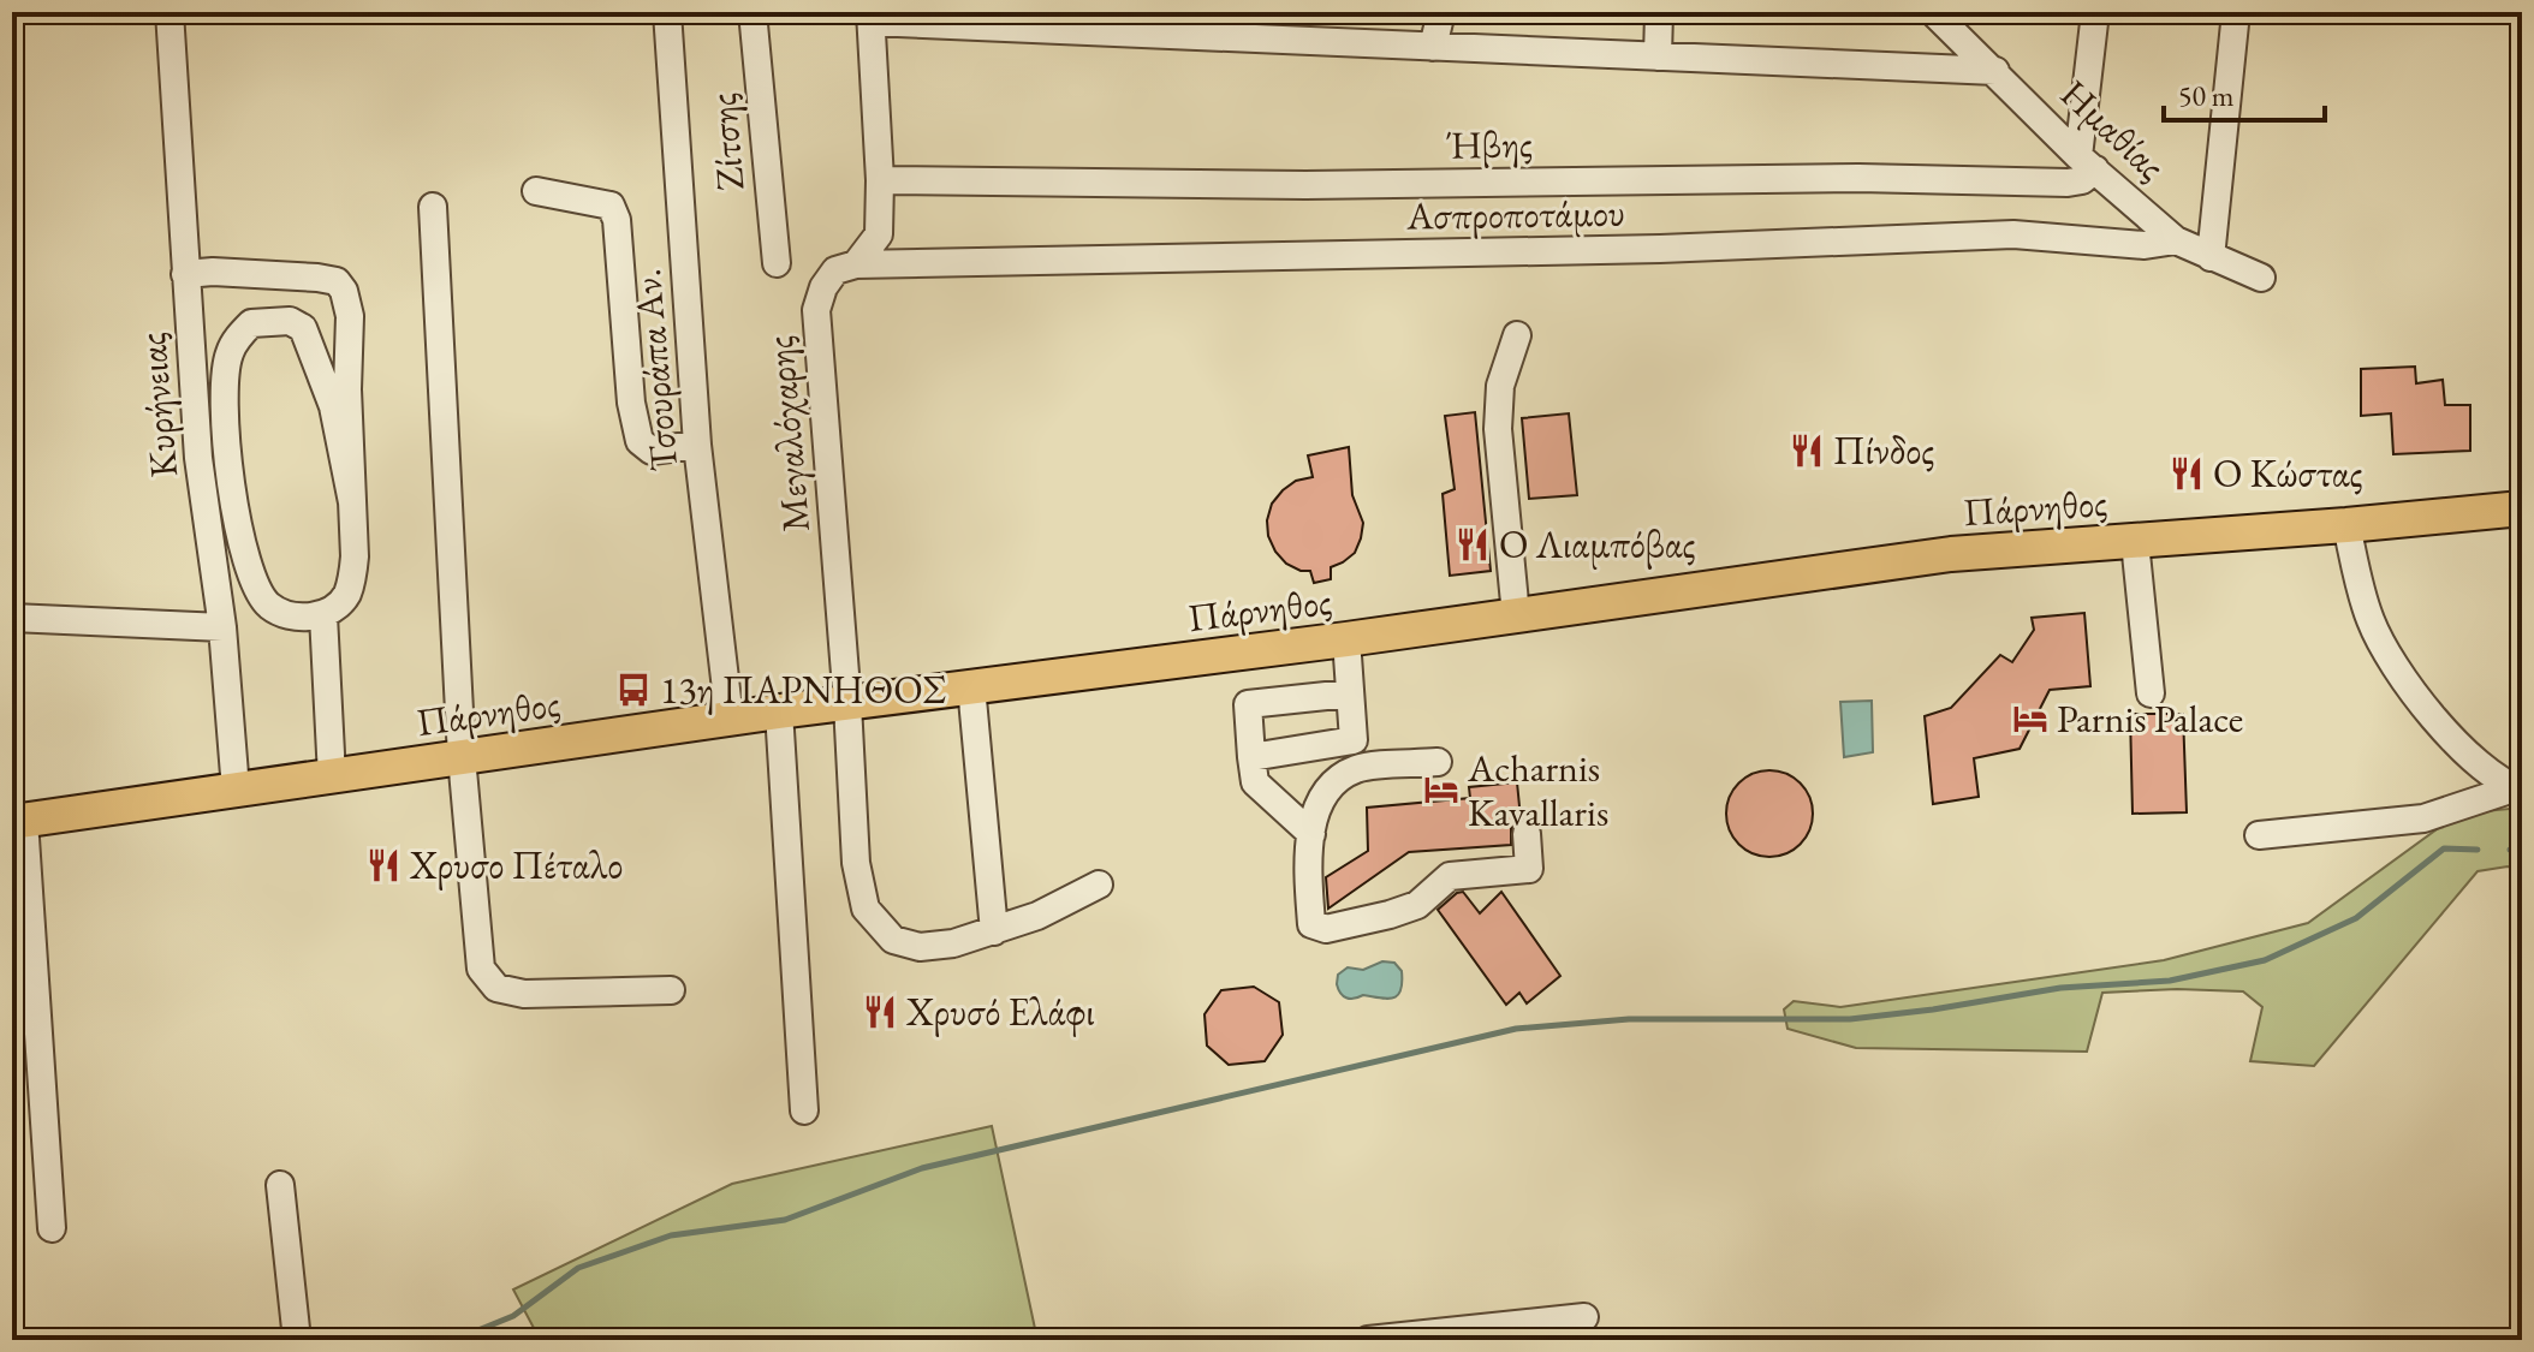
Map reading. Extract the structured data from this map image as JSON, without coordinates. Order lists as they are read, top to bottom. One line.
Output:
{"streets":{"main road":["Πάρνηθος"],"street":["Ημαθίας","Ζίτσης","Ήβης","Ασπροποτάμου","Τσουράπα Αν.","Κυρήνειας","Μεγαλόχαρης"]},"crossings":[["Ημαθίας","Ήβης"],["Ημαθίας","Ασπροποτάμου"],["Ήβης","Μεγαλόχαρης"],["Ασπροποτάμου","Μεγαλόχαρης"],["Τσουράπα Αν.","Πάρνηθος"],["Κυρήνειας","Πάρνηθος"],["Μεγαλόχαρης","Πάρνηθος"]],"places":{"restaurant":["Πίνδος","Ο Κώστας","Ο Λιαμπόβας","Χρυσο Πέταλο","Χρυσό Ελάφι"],"bus stop":["13η ΠΑΡΝΗΘΟΣ"],"hotel":["Parnis Palace","Acharnis Kavallaris"]},"scale_bar":"50 m"}
